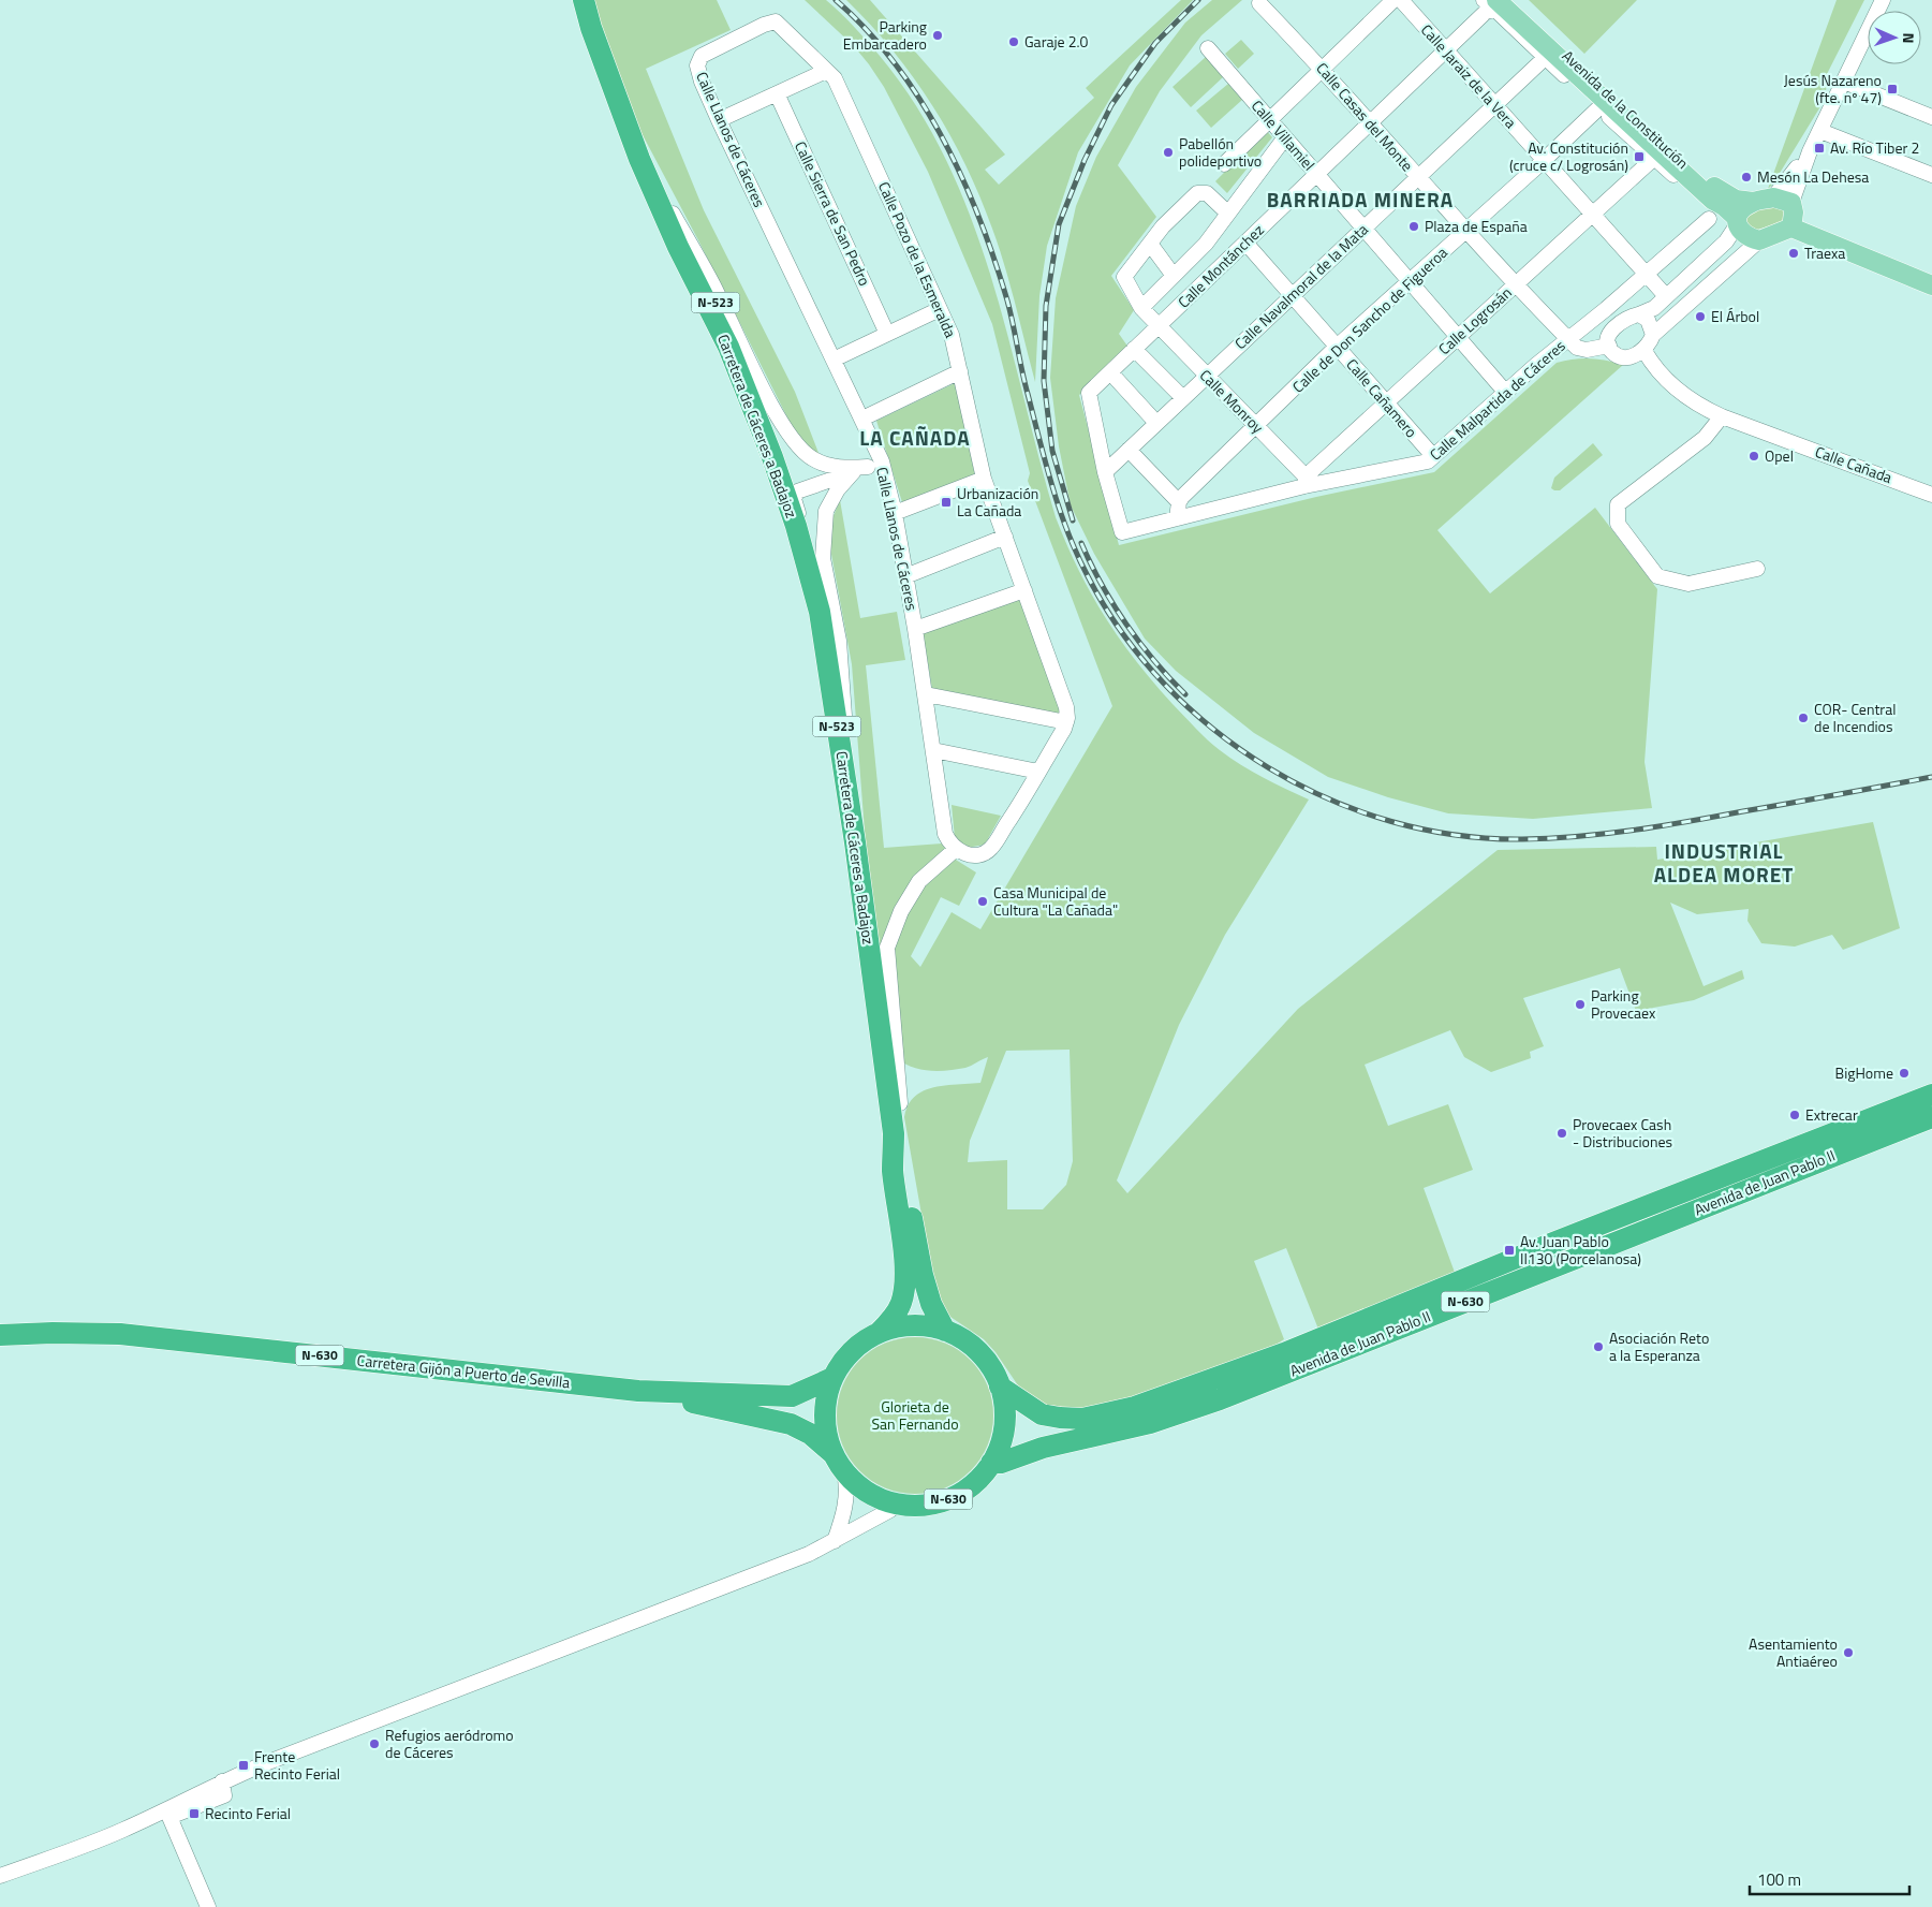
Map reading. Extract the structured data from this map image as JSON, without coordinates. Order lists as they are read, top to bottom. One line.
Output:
{"streets":{"highway":["N-523","Carretera de Cáceres a Badajoz","Avenida de Juan Pablo II","N-630","Carretera Gijón a Puerto de Sevilla"],"main road":["Avenida de la Constitución"],"street":["Calle Jaraiz de la Vera","Calle Casas del Monte","Calle Villamiel","Calle Llanos de Cáceres","Calle Sierra de San Pedro","Calle Pozo de la Esmeralda","Calle Montánchez","Calle Navalmoral de la Mata","Calle de Don Sancho de Figueroa","Calle Logrosán","Calle Cañamero","Calle Malpartida de Cáceres","Calle Monroy","Calle Cañada"]},"crossings":[["Calle Jaraiz de la Vera","Calle Montánchez"],["Calle Jaraiz de la Vera","Calle Navalmoral de la Mata"],["Calle Jaraiz de la Vera","Calle de Don Sancho de Figueroa"],["Calle Jaraiz de la Vera","Calle Logrosán"],["Calle Jaraiz de la Vera","Calle Malpartida de Cáceres"],["Avenida de la Constitución","Calle Montánchez"],["Avenida de la Constitución","Calle Navalmoral de la Mata"],["Avenida de la Constitución","Calle de Don Sancho de Figueroa"],["Avenida de la Constitución","Calle Logrosán"],["Calle Casas del Monte","Calle Montánchez"],["Calle Casas del Monte","Calle Navalmoral de la Mata"],["Calle Casas del Monte","Calle de Don Sancho de Figueroa"],["Calle Casas del Monte","Calle Logrosán"],["Calle Casas del Monte","Calle Malpartida de Cáceres"],["Calle Casas del Monte","Calle Cañada"],["Calle Villamiel","Calle Montánchez"],["Calle Villamiel","Calle Navalmoral de la Mata"],["Calle Villamiel","Calle de Don Sancho de Figueroa"],["Calle Villamiel","Calle Logrosán"],["Calle Villamiel","Calle Malpartida de Cáceres"],["Calle Llanos de Cáceres","Calle Pozo de la Esmeralda"],["Calle Montánchez","Calle Navalmoral de la Mata"],["Calle Montánchez","Calle Cañamero"],["Calle Montánchez","Calle Malpartida de Cáceres"],["Calle Montánchez","Calle Monroy"],["Calle Navalmoral de la Mata","Calle Cañamero"],["Calle Navalmoral de la Mata","Calle Malpartida de Cáceres"],["Calle Navalmoral de la Mata","Calle Monroy"],["N-523","Carretera de Cáceres a Badajoz"],["Calle de Don Sancho de Figueroa","Calle Cañamero"],["Calle de Don Sancho de Figueroa","Calle Monroy"],["Calle Logrosán","Calle Cañamero"],["Calle Logrosán","Calle Malpartida de Cáceres"],["Calle Logrosán","Calle Monroy"],["Calle Cañamero","Calle Malpartida de Cáceres"],["Calle Malpartida de Cáceres","Calle Monroy"],["Avenida de Juan Pablo II","N-630"],["Avenida de Juan Pablo II","Carretera Gijón a Puerto de Sevilla"],["N-630","Carretera Gijón a Puerto de Sevilla"]],"districts":["BARRIADA MINERA","LA CAÑADA","INDUSTRIAL ALDEA MORET"],"parks":["Glorieta de San Fernando"],"places":{"other":["Parking Embarcadero","Garaje 2.0","Pabellón polideportivo","Mesón La Dehesa","Plaza de España","Traexa","El Árbol","Opel","COR- Central de Incendios","Casa Municipal de Cultura \"La Cañada\"","Parking Provecaex","BigHome","Extrecar","Provecaex Cash - Distribuciones","Asociación Reto a la Esperanza","Asentamiento Antiaéreo","Refugios aeródromo de Cáceres"],"transit":["Jesús Nazareno (fte. nº 47)","Av. Río Tiber 2","Av. Constitución (cruce c/ Logrosán)","Urbanización La Cañada","Av. Juan Pablo II130 (Porcelanosa)","Frente Recinto Ferial","Recinto Ferial"]},"scale_bar":"100 m","north":"right"}
